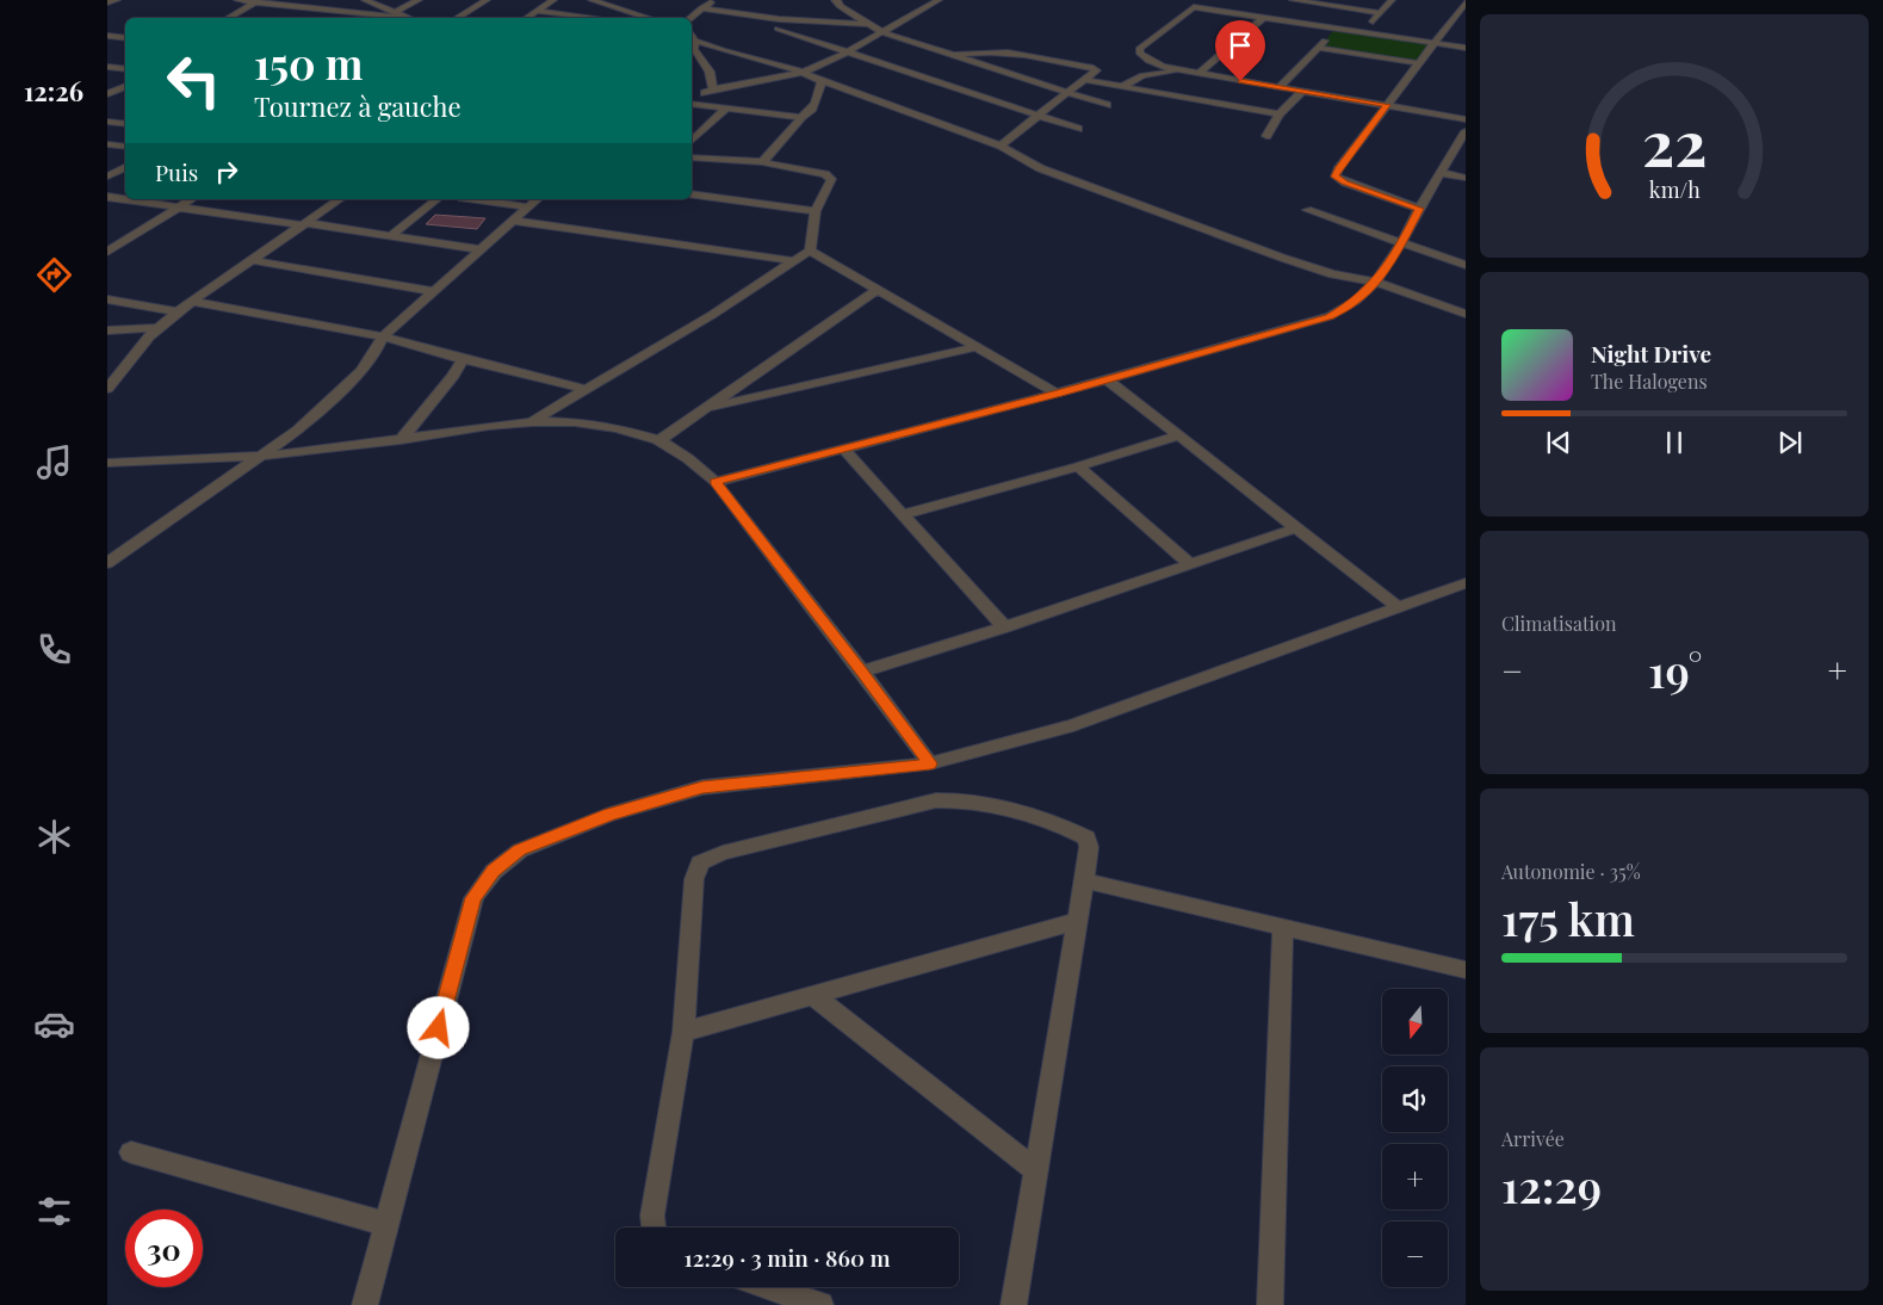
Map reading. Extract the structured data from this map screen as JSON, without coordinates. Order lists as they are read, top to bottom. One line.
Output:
{"north":"bottom","page":{"tabs":"12:26","turn":["150 m","Tournez à gauche"],"then":"Puis","song":["Night Drive","The Halogens"],"tile":["Climatisation",["Autonomie · 35%","175 km"],["Arrivée","12:29"]],"heat":["−","19°","+"],"map_buttons":["+","−"],"limit":"30","trip":"12:29 · 3 min · 860 m","gauge":["22","km/h"]}}
